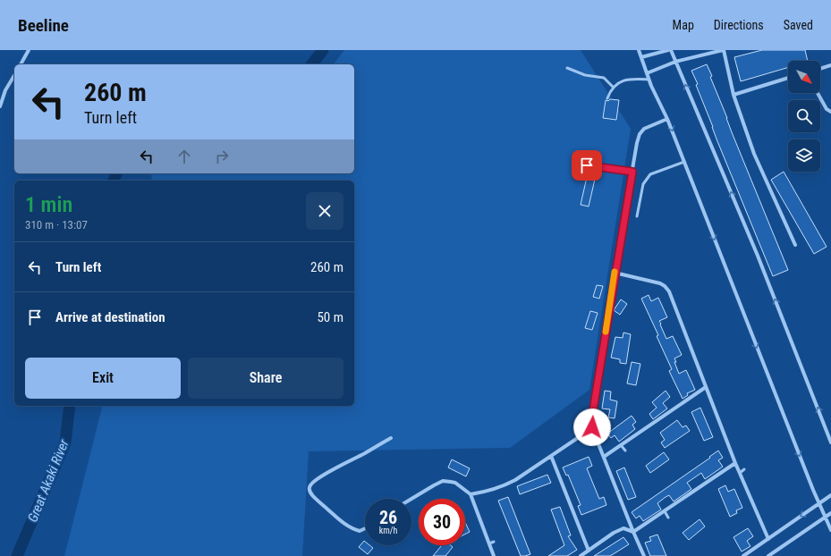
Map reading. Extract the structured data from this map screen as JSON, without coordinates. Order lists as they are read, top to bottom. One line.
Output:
{"water":["Great Akaki River"],"north":"bottom right","page":{"header":"Beeline","nav":["Map","Directions","Saved"],"turn":["260 m","Turn left"],"heading":["1 min","310 m · 13:07"],"list":[{"name":"Turn left","value":"260 m"},{"name":"Arrive at destination","value":"50 m"}],"buttons":["Exit","Share"],"speed":"26 km/h","limit":"30"}}
